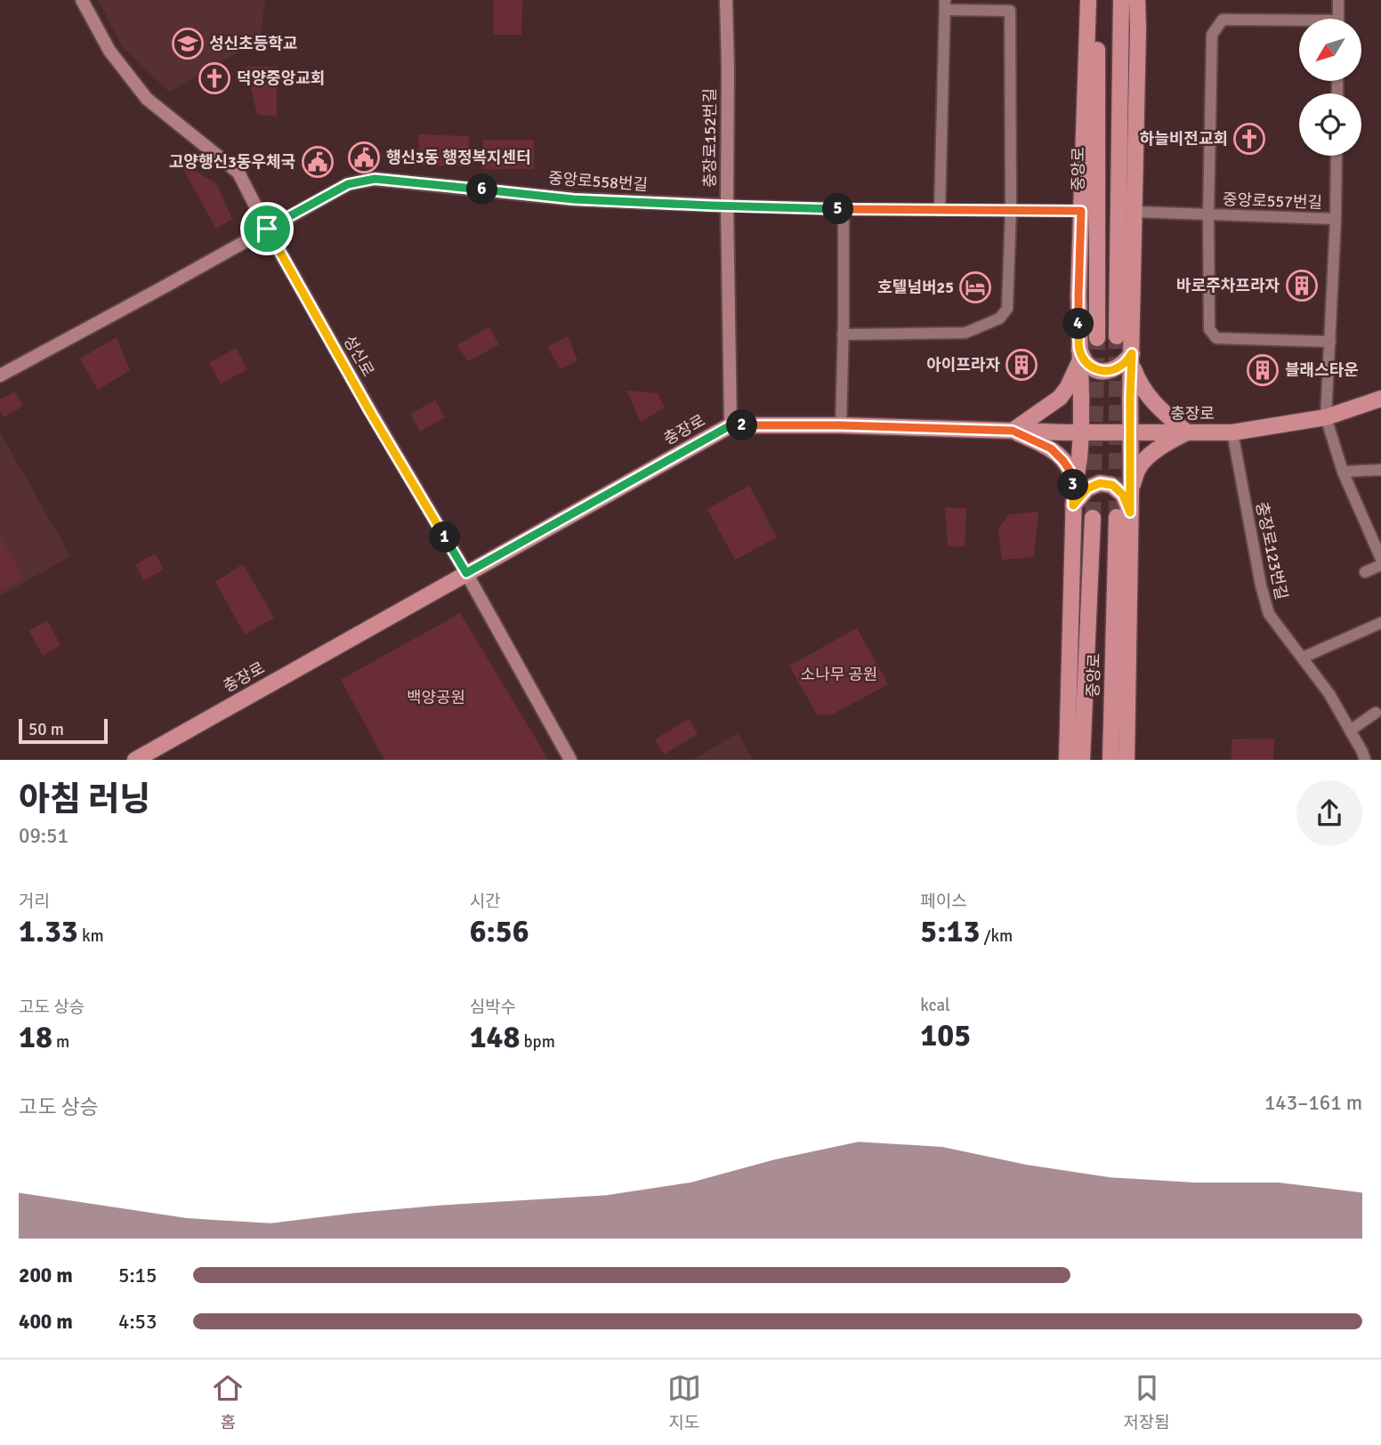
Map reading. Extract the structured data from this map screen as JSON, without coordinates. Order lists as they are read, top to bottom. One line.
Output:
{"streets":{"main road":["중앙로","충장로"],"street":["충장로152번길","중앙로558번길","중앙로557번길","성신로","충장로123번길"]},"crossings":[["충장로152번길","중앙로558번길"],["충장로152번길","충장로"],["중앙로558번길","성신로"],["성신로","충장로"],["충장로","충장로123번길"]],"parks":["소나무 공원","백양공원"],"places":{"school or university":["성신초등학교"],"church":["덕양중앙교회","하늘비전교회"],"public building":["행신3동 행정복지센터","고양행신3동우체국"],"building":["바로주차프라자","아이프라자","블래스타운"],"hotel":["호텔넘버25"]},"scale_bar":"50 m","north":"bottom left","page":{"pins":["6","5","4","2","3","1"],"scale":"50 m","heading":["아침 러닝","09:51"],"stats":[["거리","1.33 km"],["시간","6:56"],["페이스","5:13 /km"],["고도 상승","18 m"],["심박수","148 bpm"],["kcal","105"]],"chart":["고도 상승","143–161 m"],"list":[{"name":"200 m","note":"5:15"},{"name":"400 m","note":"4:53"}],"tabs":["홈","지도","저장됨"]}}
